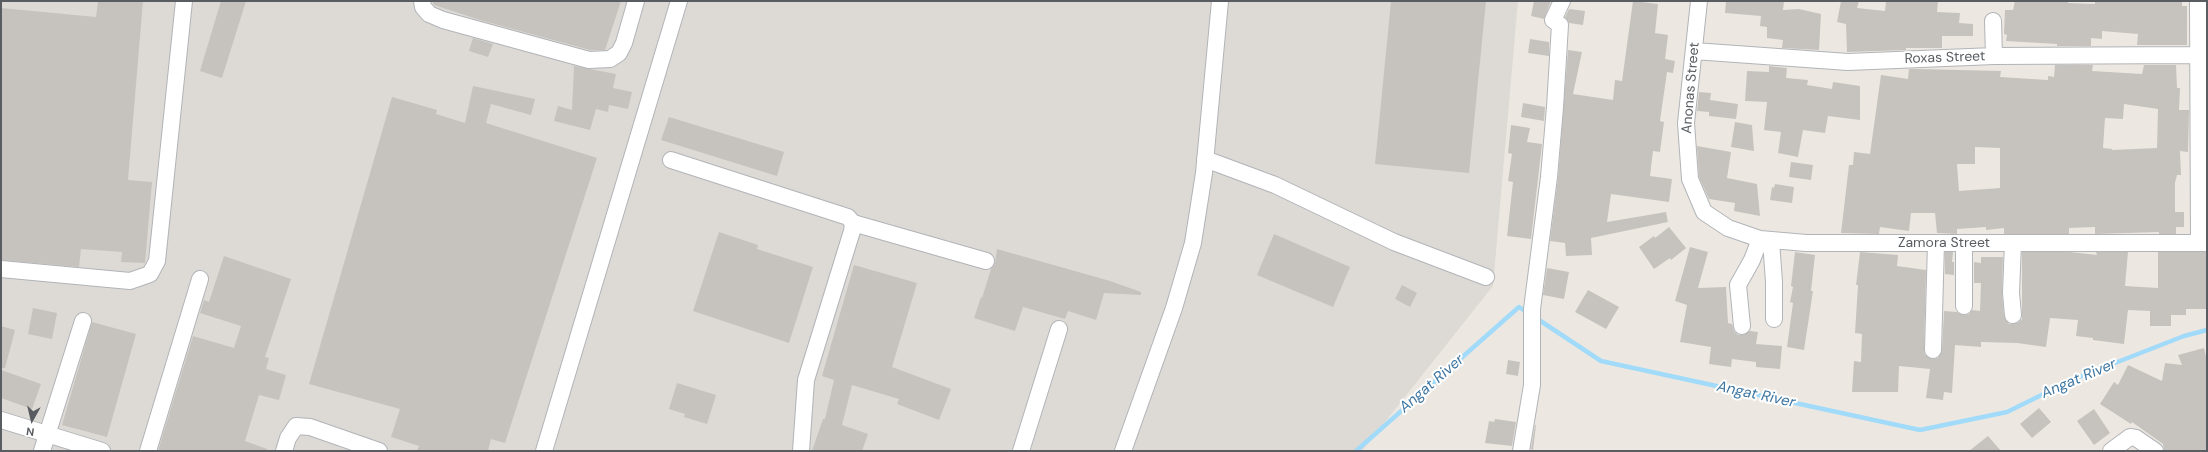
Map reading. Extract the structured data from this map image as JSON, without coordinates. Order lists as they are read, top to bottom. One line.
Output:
{"streets":{"street":["Roxas Street","Anonas Street","Zamora Street"]},"crossings":[["Roxas Street","Anonas Street"],["Anonas Street","Zamora Street"]],"water":["Angat River"],"north":"bottom"}
